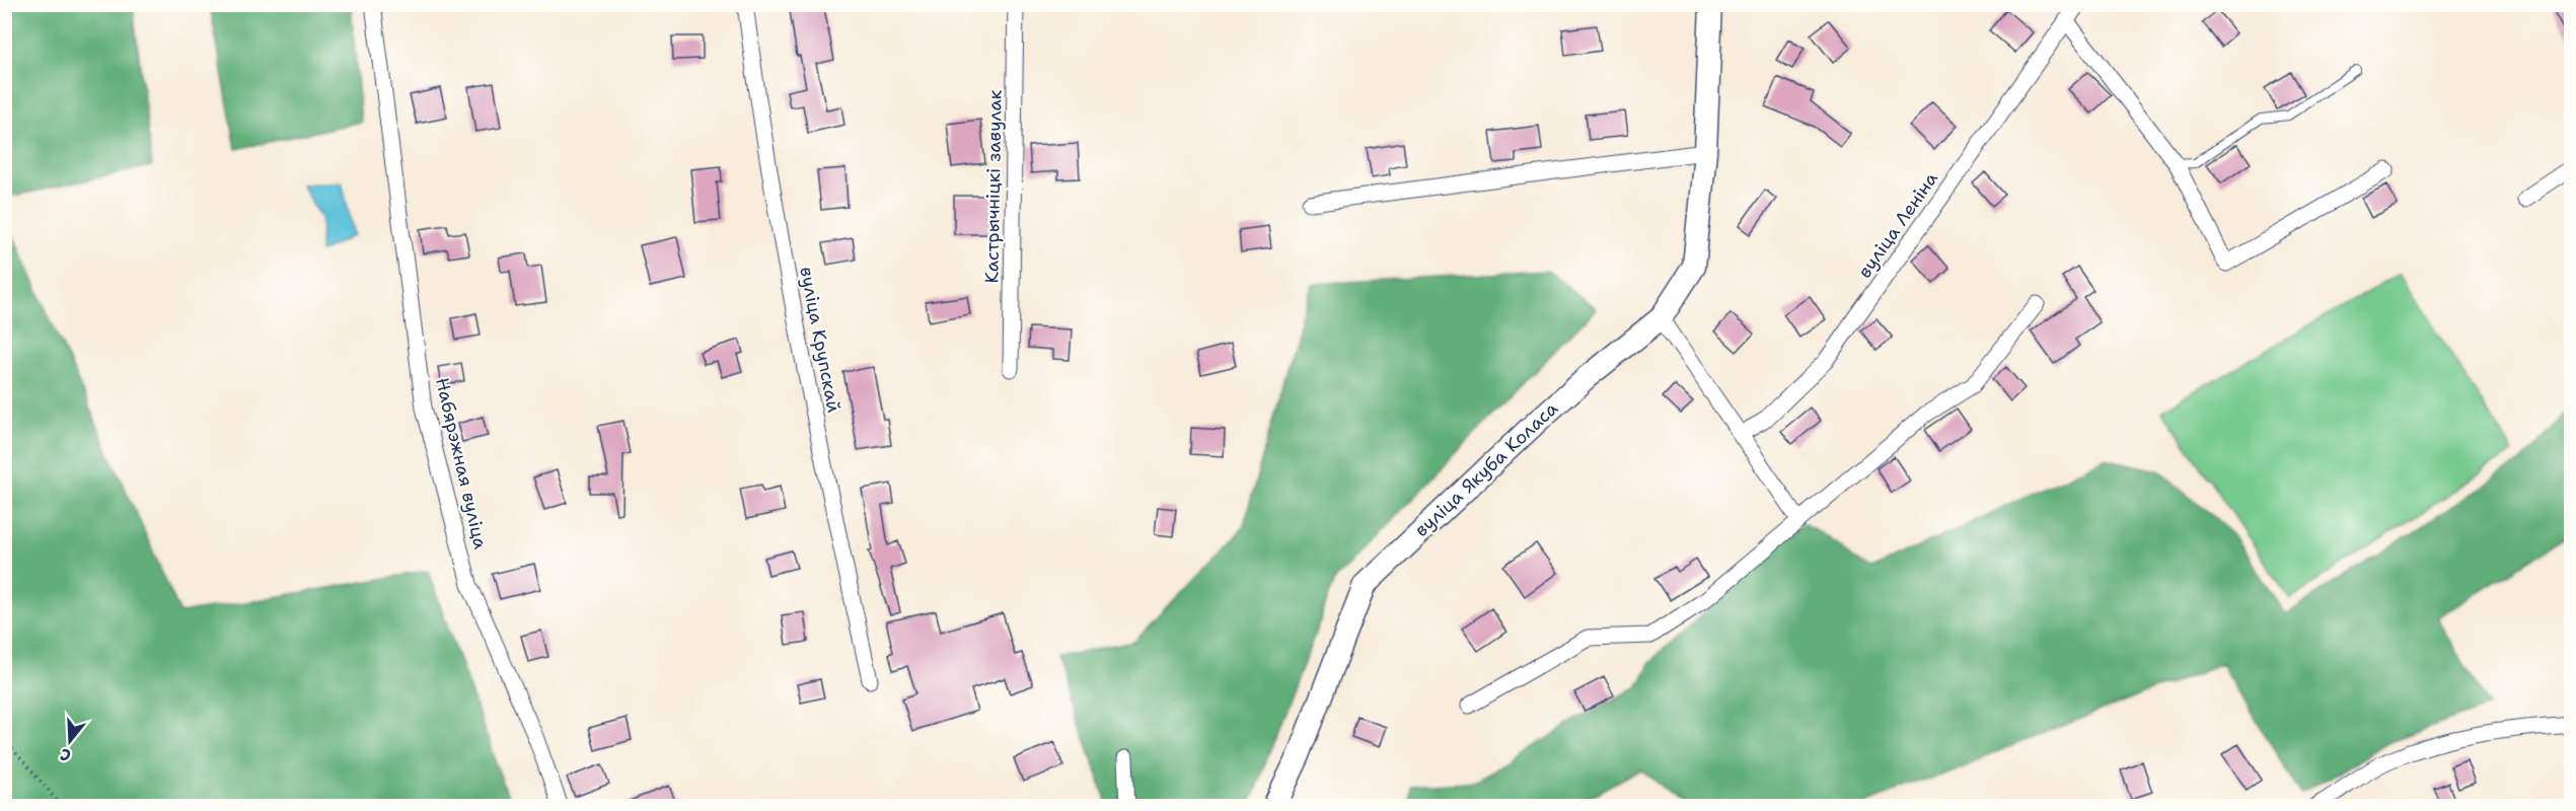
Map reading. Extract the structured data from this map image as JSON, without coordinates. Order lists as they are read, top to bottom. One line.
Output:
{"streets":{"street":["Кастрычніцкі завулак","вуліца Леніна","вуліца Крупскай","Набярэжная вуліца","вуліца Якуба Коласа"]},"north":"bottom"}
